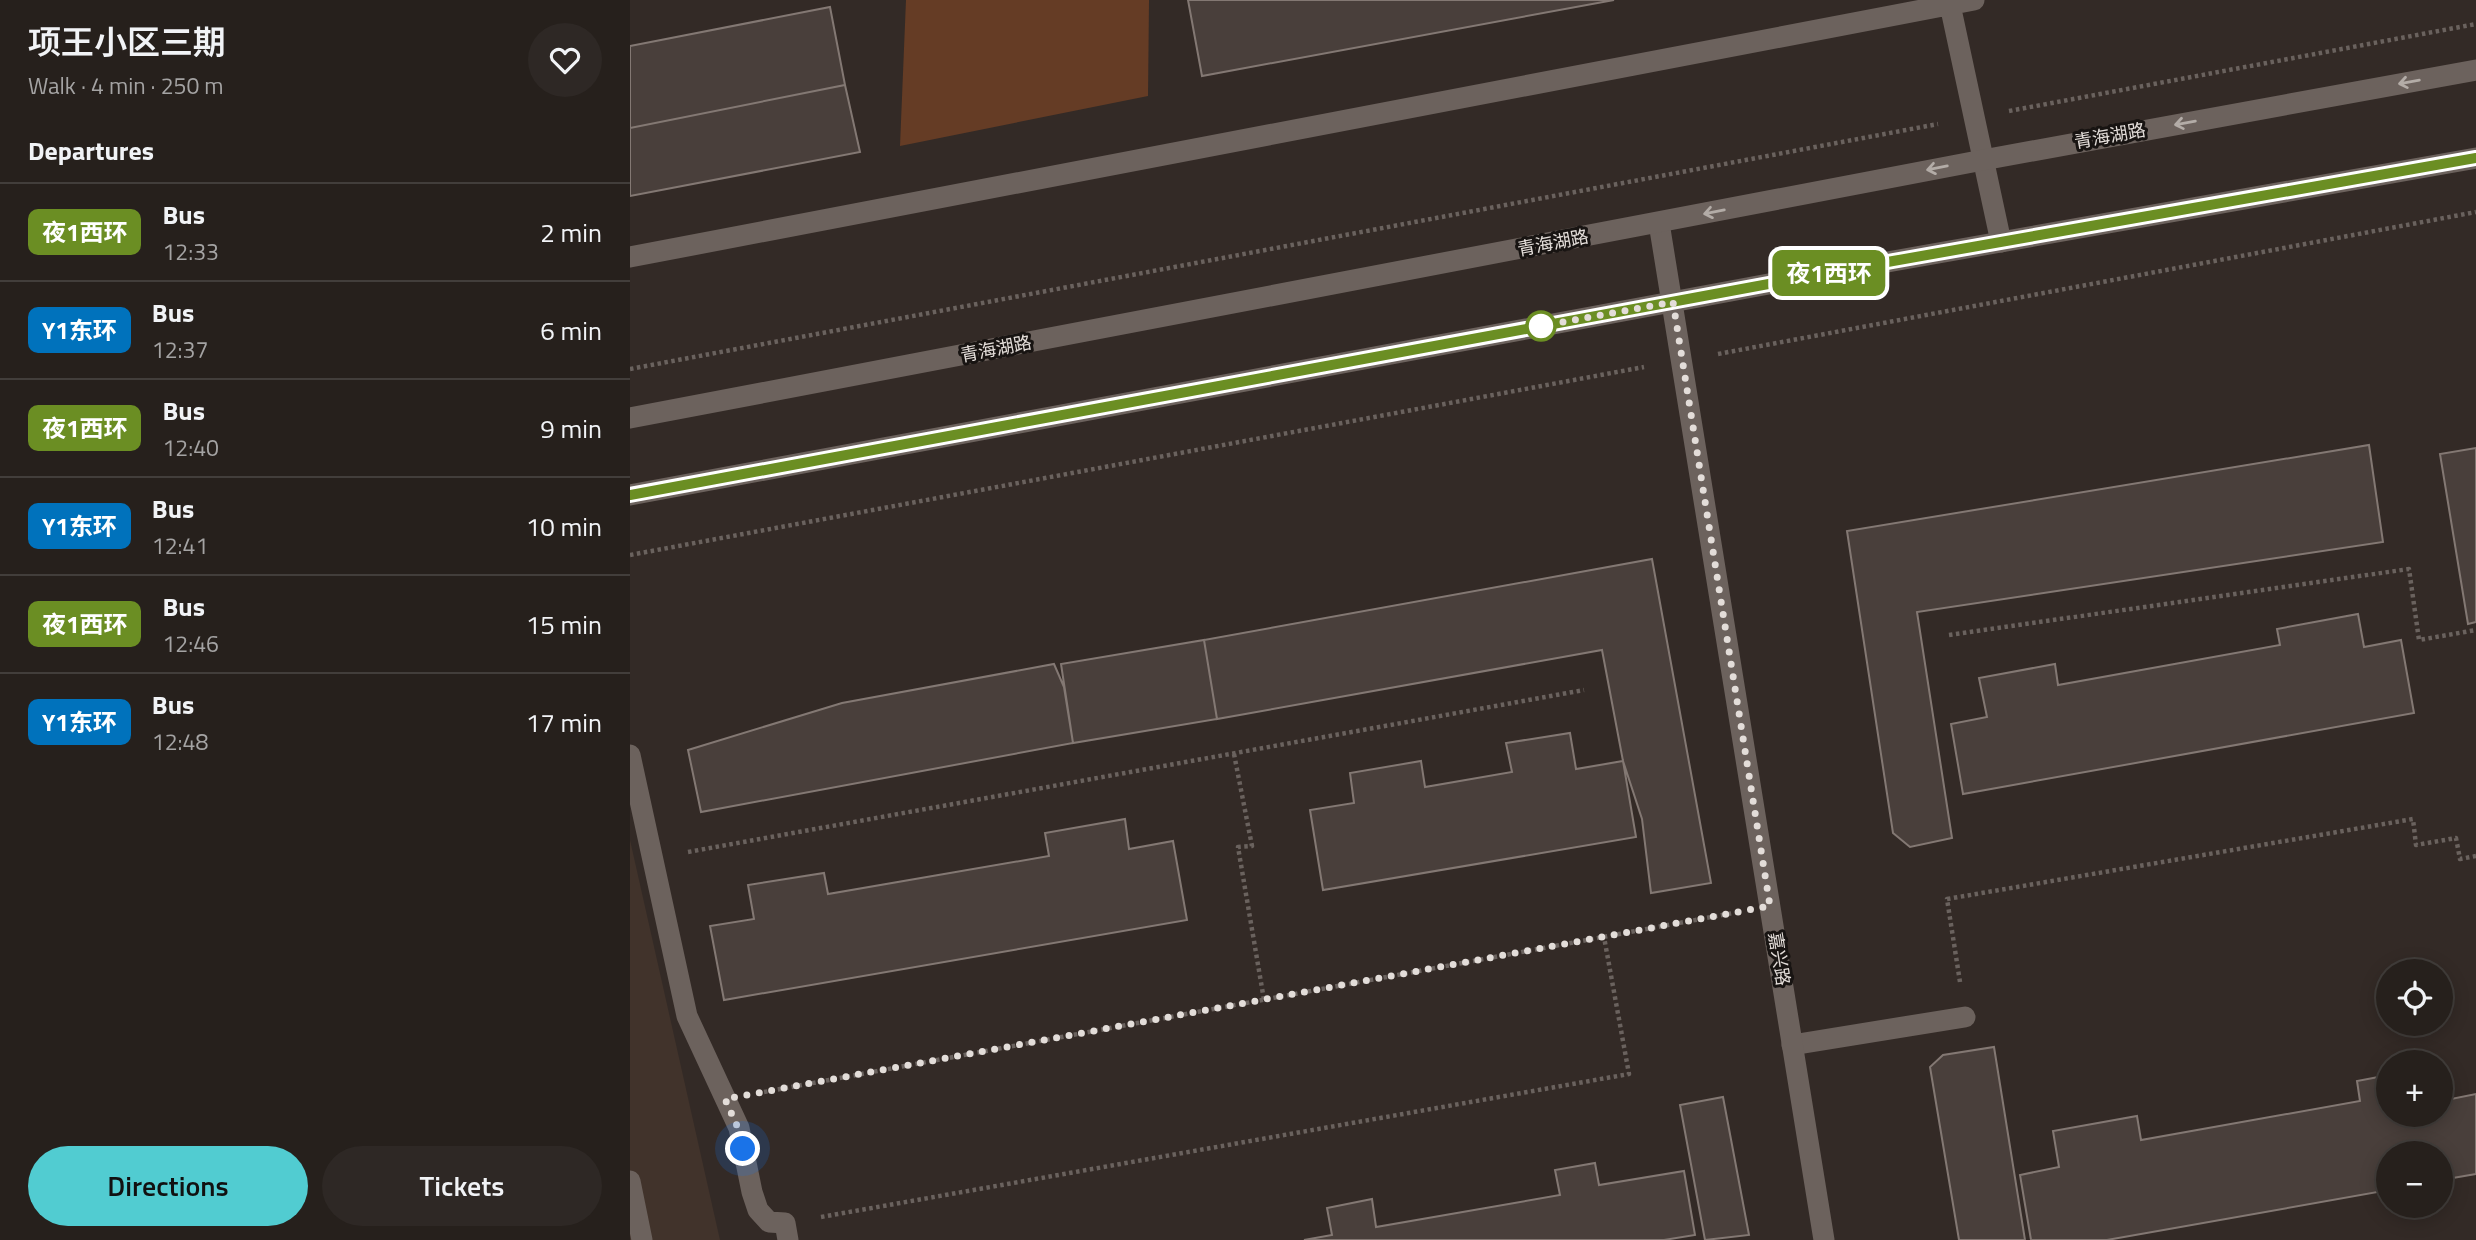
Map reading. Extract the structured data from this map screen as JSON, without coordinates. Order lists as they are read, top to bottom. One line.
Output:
{"streets":{"main road":["青海湖路","嘉兴路"]},"crossings":[["青海湖路","嘉兴路"]],"lines":["bus line 夜1西环"],"page":{"heading":[["项王小区三期","Walk · 4 min · 250 m"],"Departures"],"on_map":"夜1西环","list":[{"mark":"夜1西环","name":"Bus","note":"12:33","value":"2 min"},{"mark":"Y1东环","name":"Bus","note":"12:37","value":"6 min"},{"mark":"夜1西环","name":"Bus","note":"12:40","value":"9 min"},{"mark":"Y1东环","name":"Bus","note":"12:41","value":"10 min"},{"mark":"夜1西环","name":"Bus","note":"12:46","value":"15 min"},{"mark":"Y1东环","name":"Bus","note":"12:48","value":"17 min"}],"map_buttons":["+","−"],"buttons":["Directions","Tickets"]}}
